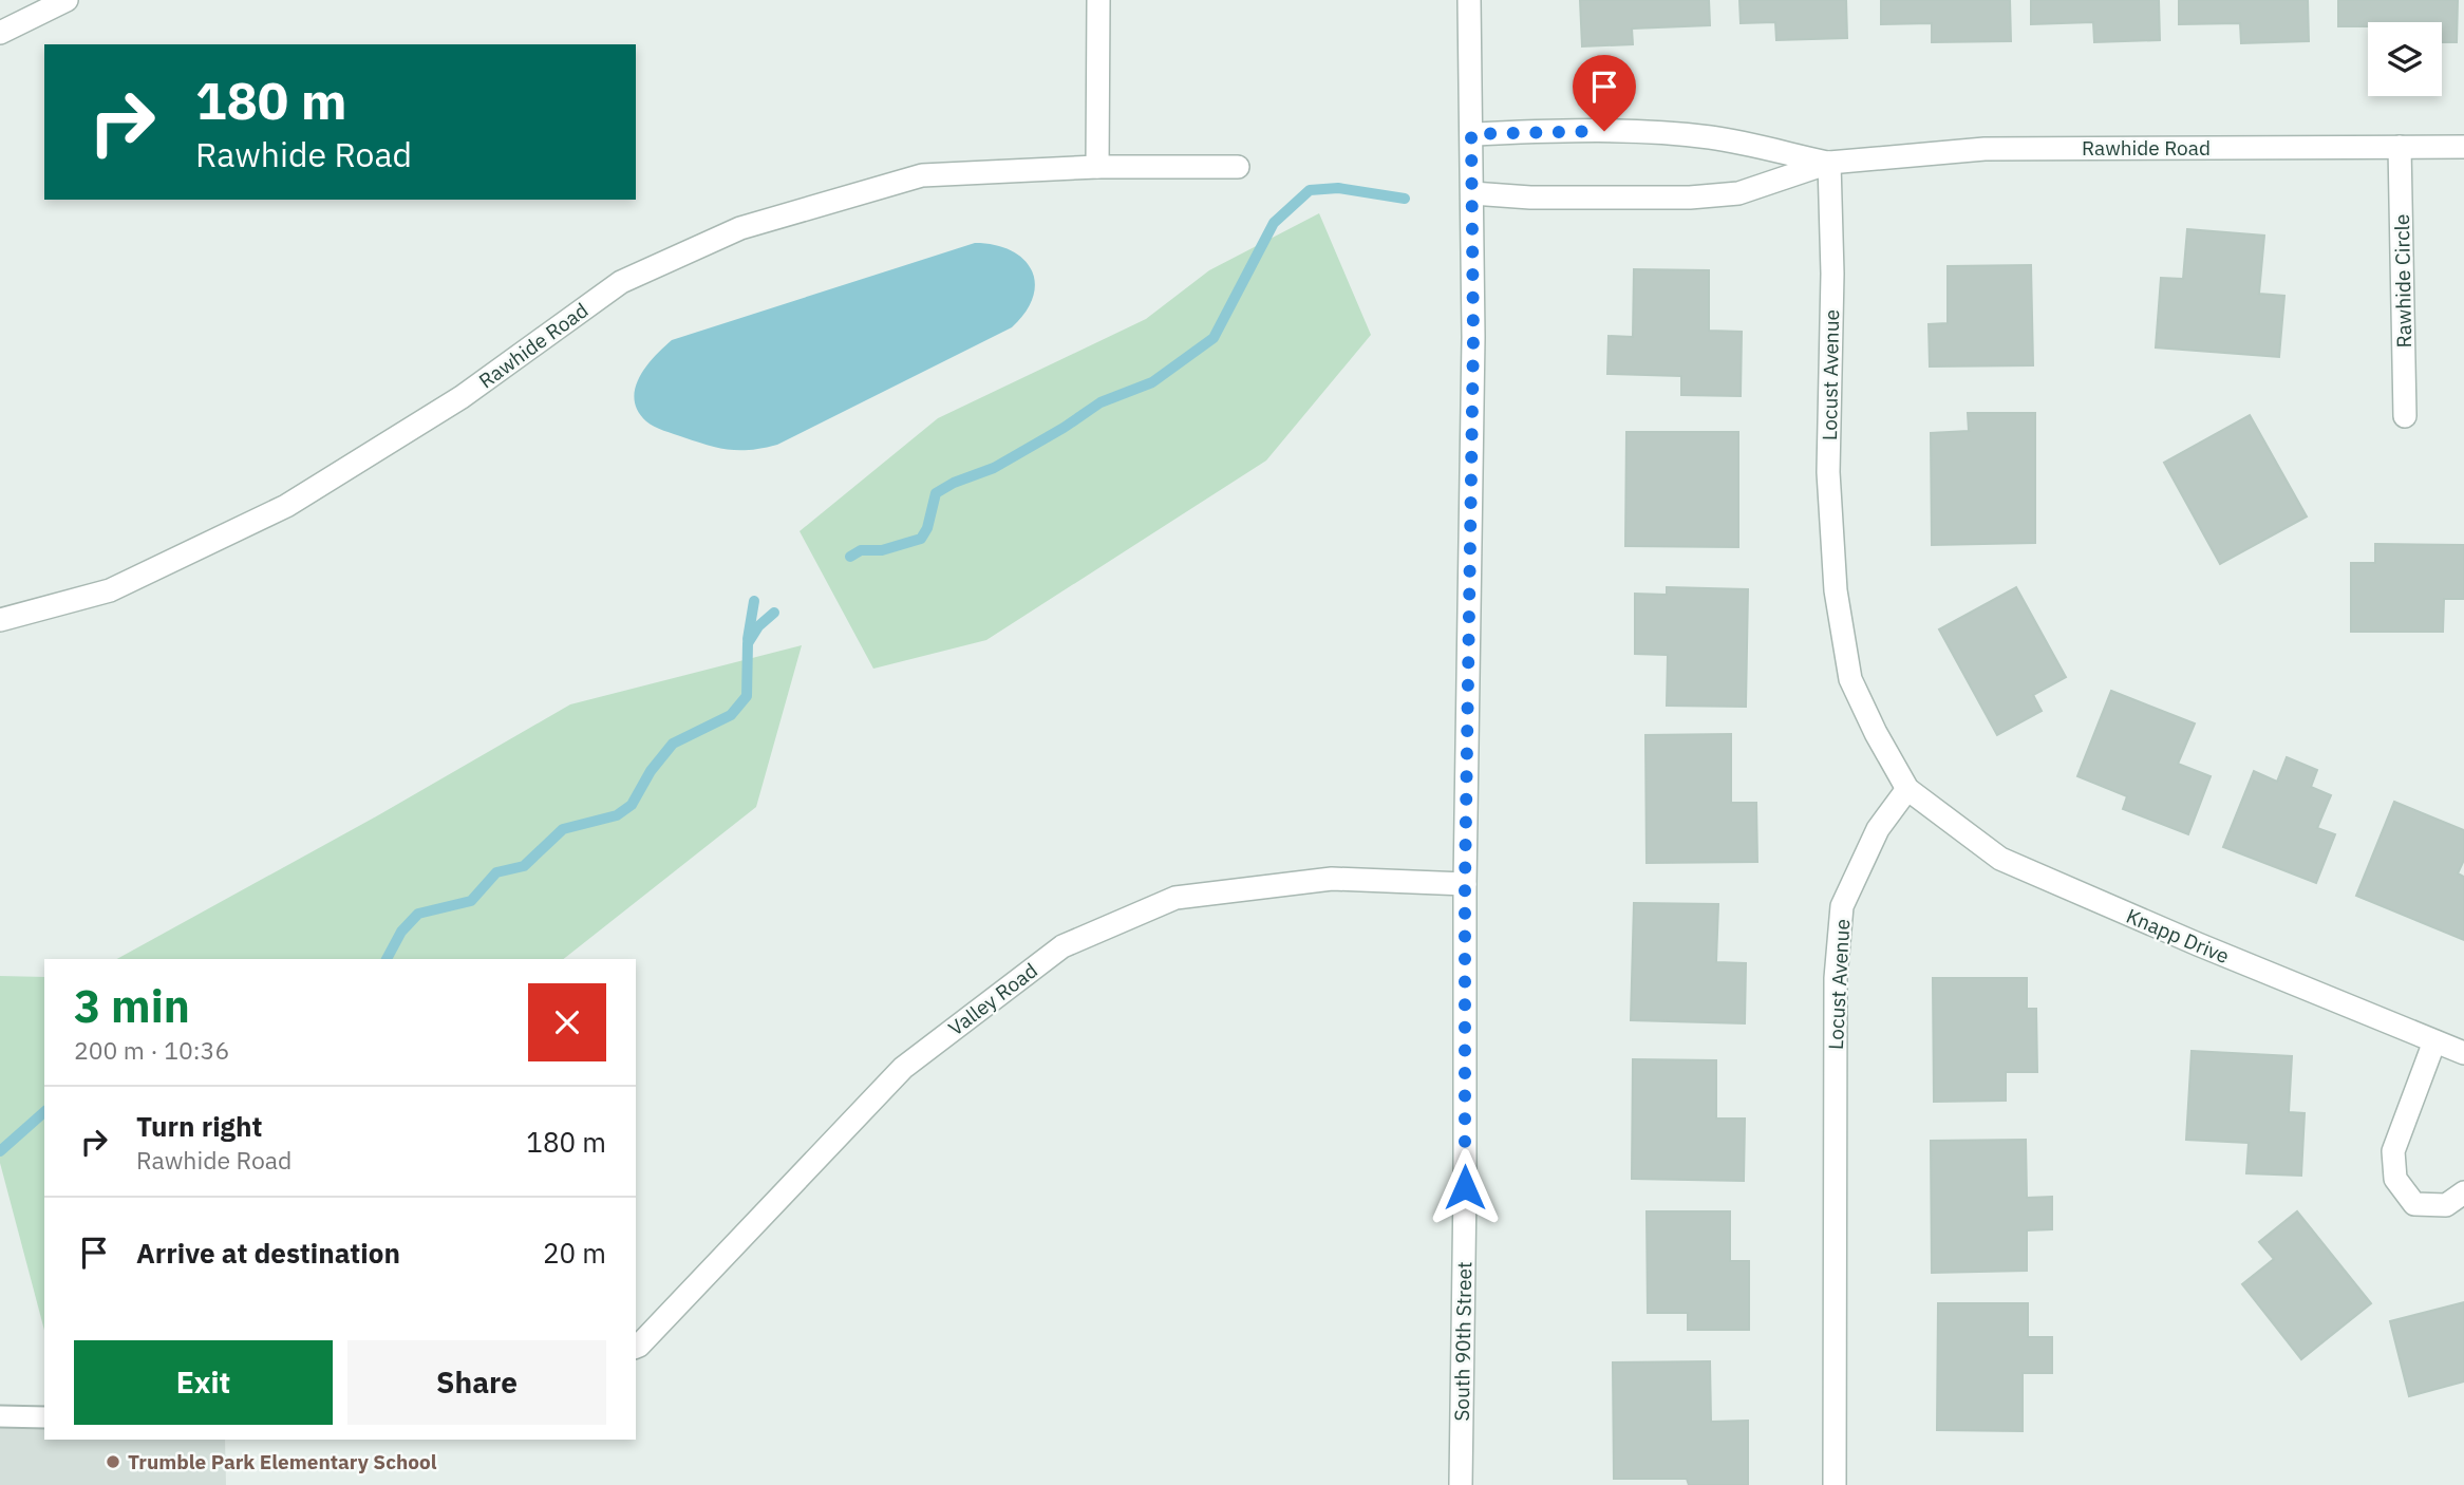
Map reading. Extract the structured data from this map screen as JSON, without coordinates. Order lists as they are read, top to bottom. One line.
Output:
{"streets":{"street":["Rawhide Road","Rawhide Circle","Locust Avenue","Knapp Drive","Valley Road","South 90th Street"]},"crossings":[["Rawhide Road","Rawhide Circle"],["Rawhide Road","Locust Avenue"],["Rawhide Road","South 90th Street"],["Locust Avenue","Knapp Drive"],["Valley Road","South 90th Street"]],"places":["Trumble Park Elementary School"],"page":{"turn":["180 m","Rawhide Road"],"heading":["3 min","200 m · 10:36"],"list":[{"name":"Turn right","note":"Rawhide Road","value":"180 m"},{"name":"Arrive at destination","value":"20 m"}],"buttons":["Exit","Share"]}}
